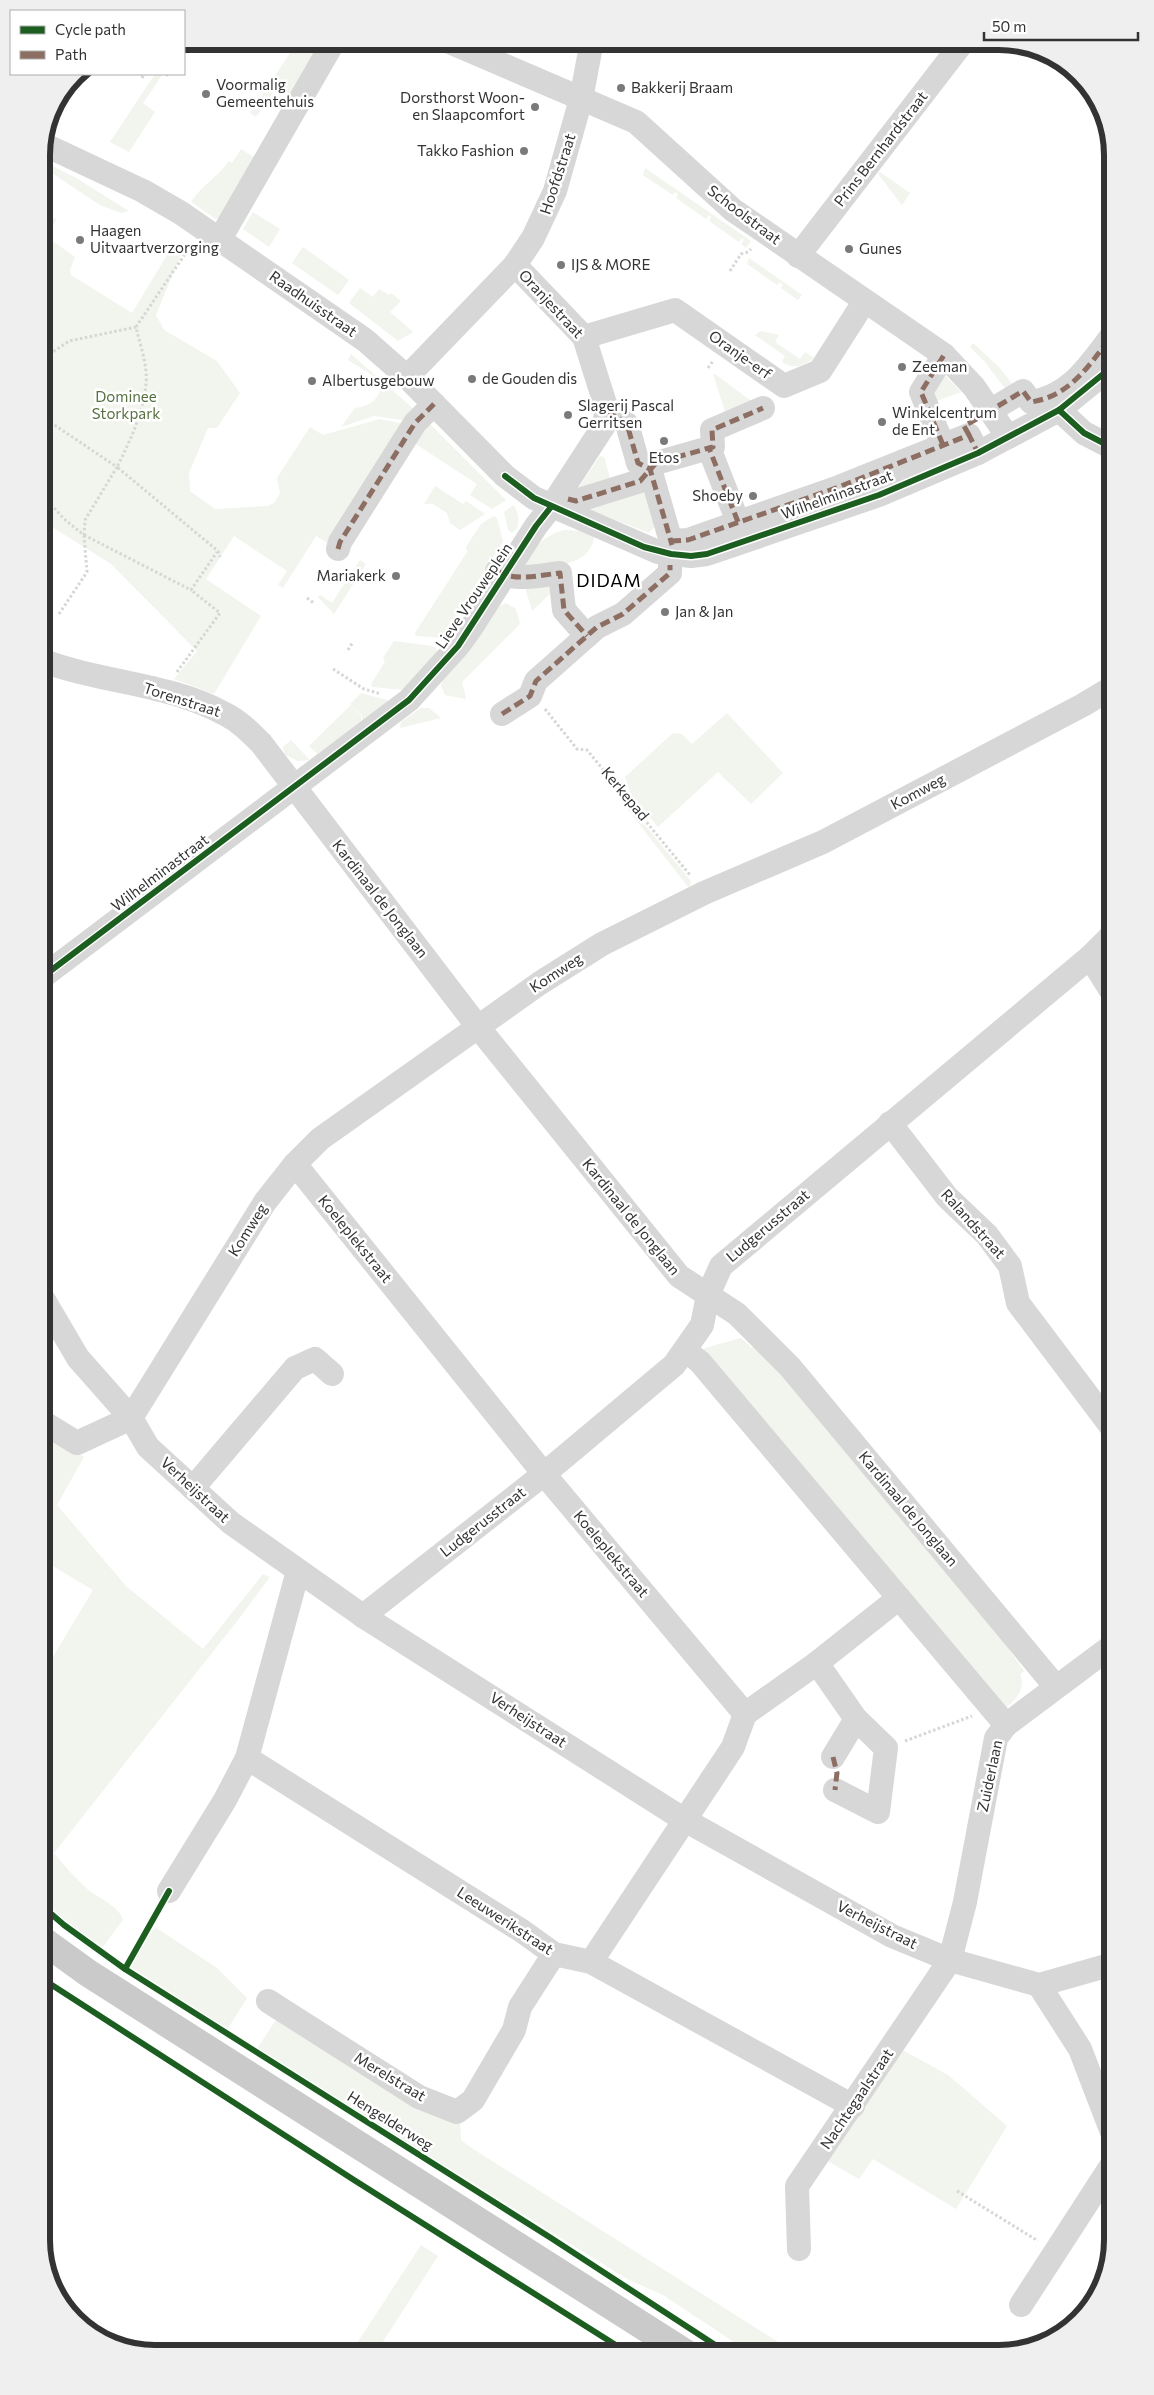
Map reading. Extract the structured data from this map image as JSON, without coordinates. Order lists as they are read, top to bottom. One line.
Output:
{"streets":{"street":["Prins Bernhardstraat","Hoofdstraat","Schoolstraat","Raadhuisstraat","Oranjestraat","Oranje-erf","Wilhelminastraat","Lieve Vrouweplein","Torenstraat","Komweg","Kardinaal de Jonglaan","Ralandstraat","Ludgerusstraat","Koeleplekstraat","Verheijstraat","Zuiderlaan","Leeuwerikstraat","Merelstraat","Nachtegaalstraat"],"path":["Kerkepad"],"cycle path":["Hengelderweg"]},"crossings":[["Prins Bernhardstraat","Schoolstraat"],["Hoofdstraat","Schoolstraat"],["Hoofdstraat","Raadhuisstraat"],["Hoofdstraat","Oranjestraat"],["Schoolstraat","Oranje-erf"],["Schoolstraat","Wilhelminastraat"],["Raadhuisstraat","Wilhelminastraat"],["Raadhuisstraat","Lieve Vrouweplein"],["Oranjestraat","Oranje-erf"],["Oranjestraat","Lieve Vrouweplein"],["Wilhelminastraat","Lieve Vrouweplein"],["Wilhelminastraat","Torenstraat"],["Wilhelminastraat","Kardinaal de Jonglaan"],["Lieve Vrouweplein","Torenstraat"],["Lieve Vrouweplein","Kardinaal de Jonglaan"],["Torenstraat","Kardinaal de Jonglaan"],["Komweg","Kerkepad"],["Komweg","Kardinaal de Jonglaan"],["Komweg","Koeleplekstraat"],["Komweg","Verheijstraat"],["Kardinaal de Jonglaan","Ludgerusstraat"],["Kardinaal de Jonglaan","Zuiderlaan"],["Ralandstraat","Ludgerusstraat"],["Ludgerusstraat","Koeleplekstraat"],["Ludgerusstraat","Verheijstraat"],["Verheijstraat","Zuiderlaan"],["Verheijstraat","Nachtegaalstraat"],["Zuiderlaan","Nachtegaalstraat"],["Leeuwerikstraat","Merelstraat"],["Leeuwerikstraat","Nachtegaalstraat"]],"districts":["DIDAM"],"parks":["Dominee Storkpark"],"places":["Bakkerij Braam","Voormalig Gemeentehuis","Dorsthorst Woon- en Slaapcomfort","Takko Fashion","Haagen Uitvaartverzorging","Gunes","IJS & MORE","Zeeman","de Gouden dis","Albertusgebouw","Slagerij Pascal Gerritsen","Winkelcentrum de Ent","Etos","Shoeby","Mariakerk","Jan & Jan"],"legend":["Cycle path","Path"],"scale_bar":"50 m"}
